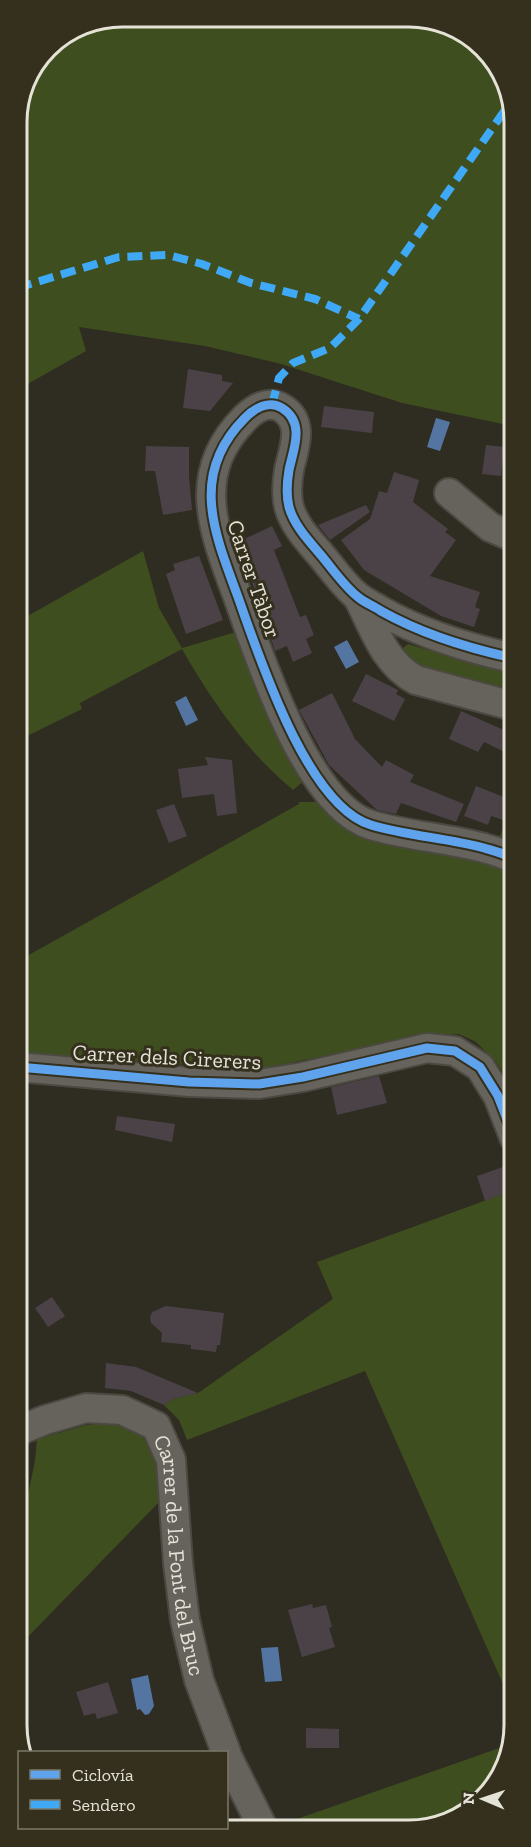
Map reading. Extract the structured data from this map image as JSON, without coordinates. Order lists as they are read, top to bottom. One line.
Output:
{"streets":{"street":["Carrer Tàbor","Carrer dels Cirerers","Carrer de la Font del Bruc"]},"legend":["Ciclovía","Sendero"],"north":"left"}
